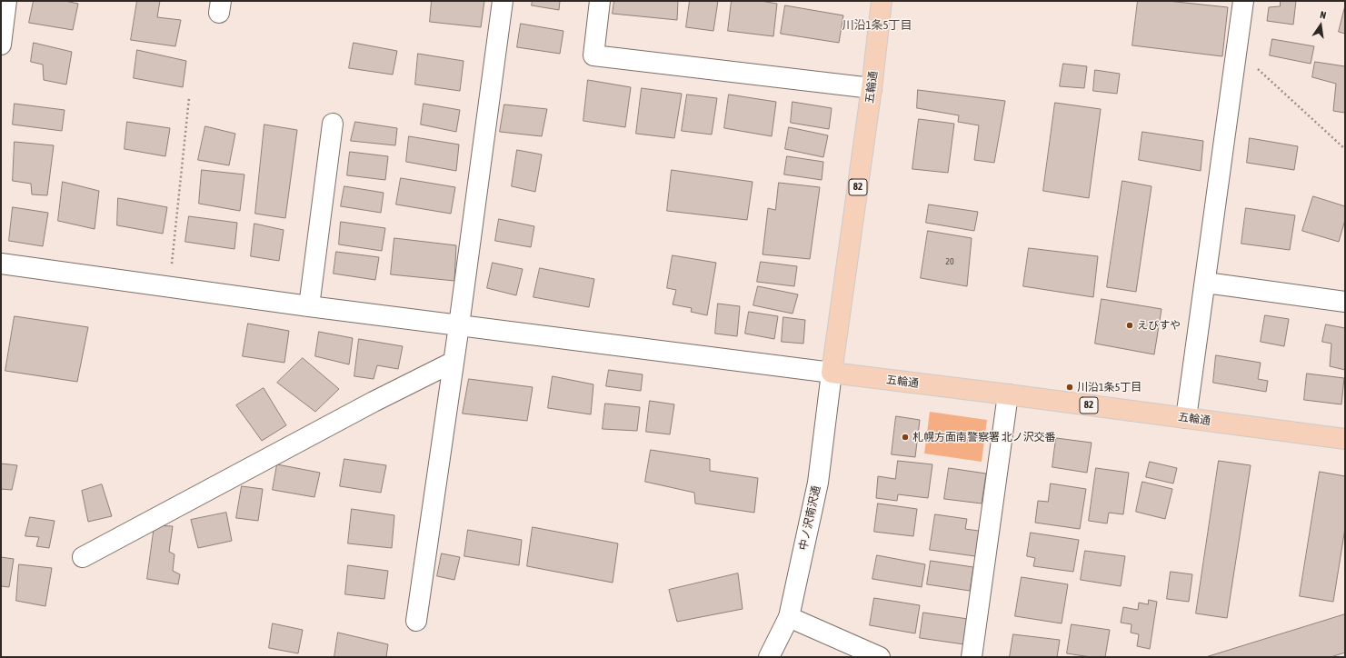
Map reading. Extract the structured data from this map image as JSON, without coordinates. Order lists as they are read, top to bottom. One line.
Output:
{"streets":{"main road":["五輪通","82"],"street":["中ノ沢南沢通"]},"crossings":[["五輪通","中ノ沢南沢通"]],"districts":["川沿1条5丁目"],"places":["えびすや","川沿1条5丁目","札幌方面南警察署 北ノ沢交番"],"house_numbers":["20"],"north":"top"}
